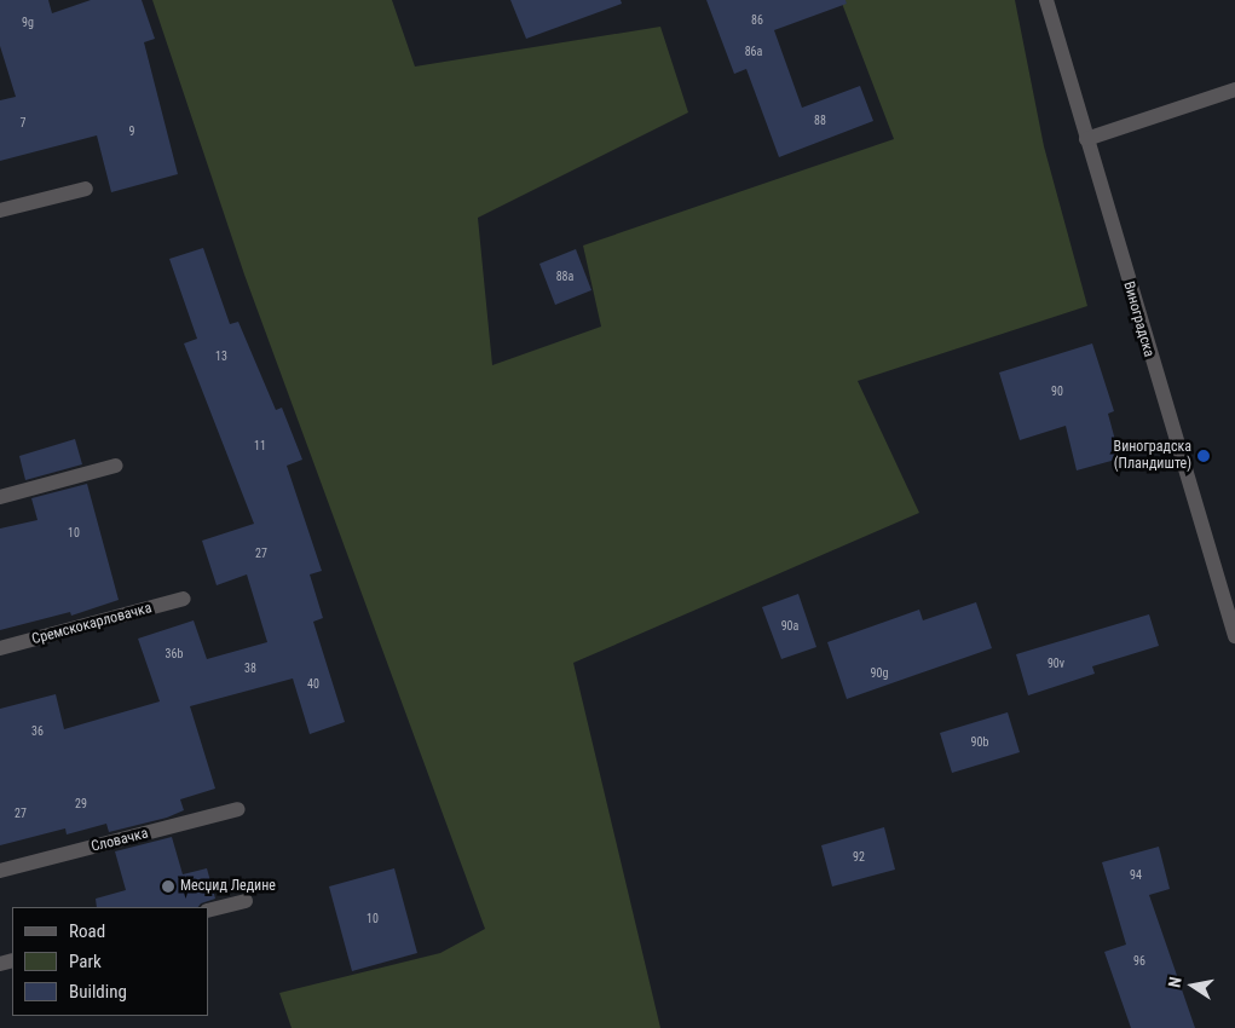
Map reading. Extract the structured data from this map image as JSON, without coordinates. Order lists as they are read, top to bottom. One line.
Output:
{"streets":{"street":["Виноградска","Сремскокарловачка","Словачка"]},"places":["Виноградска (Пландиште)","Месџид Ледине"],"house_numbers":["86","9g","86a","88","7","9","88a","13","90","11","10","27","90a","36b","90v","38","90g","40","36","90b","29","27","92","94","10","96"],"legend":["Road","Park","Building"],"north":"left"}
